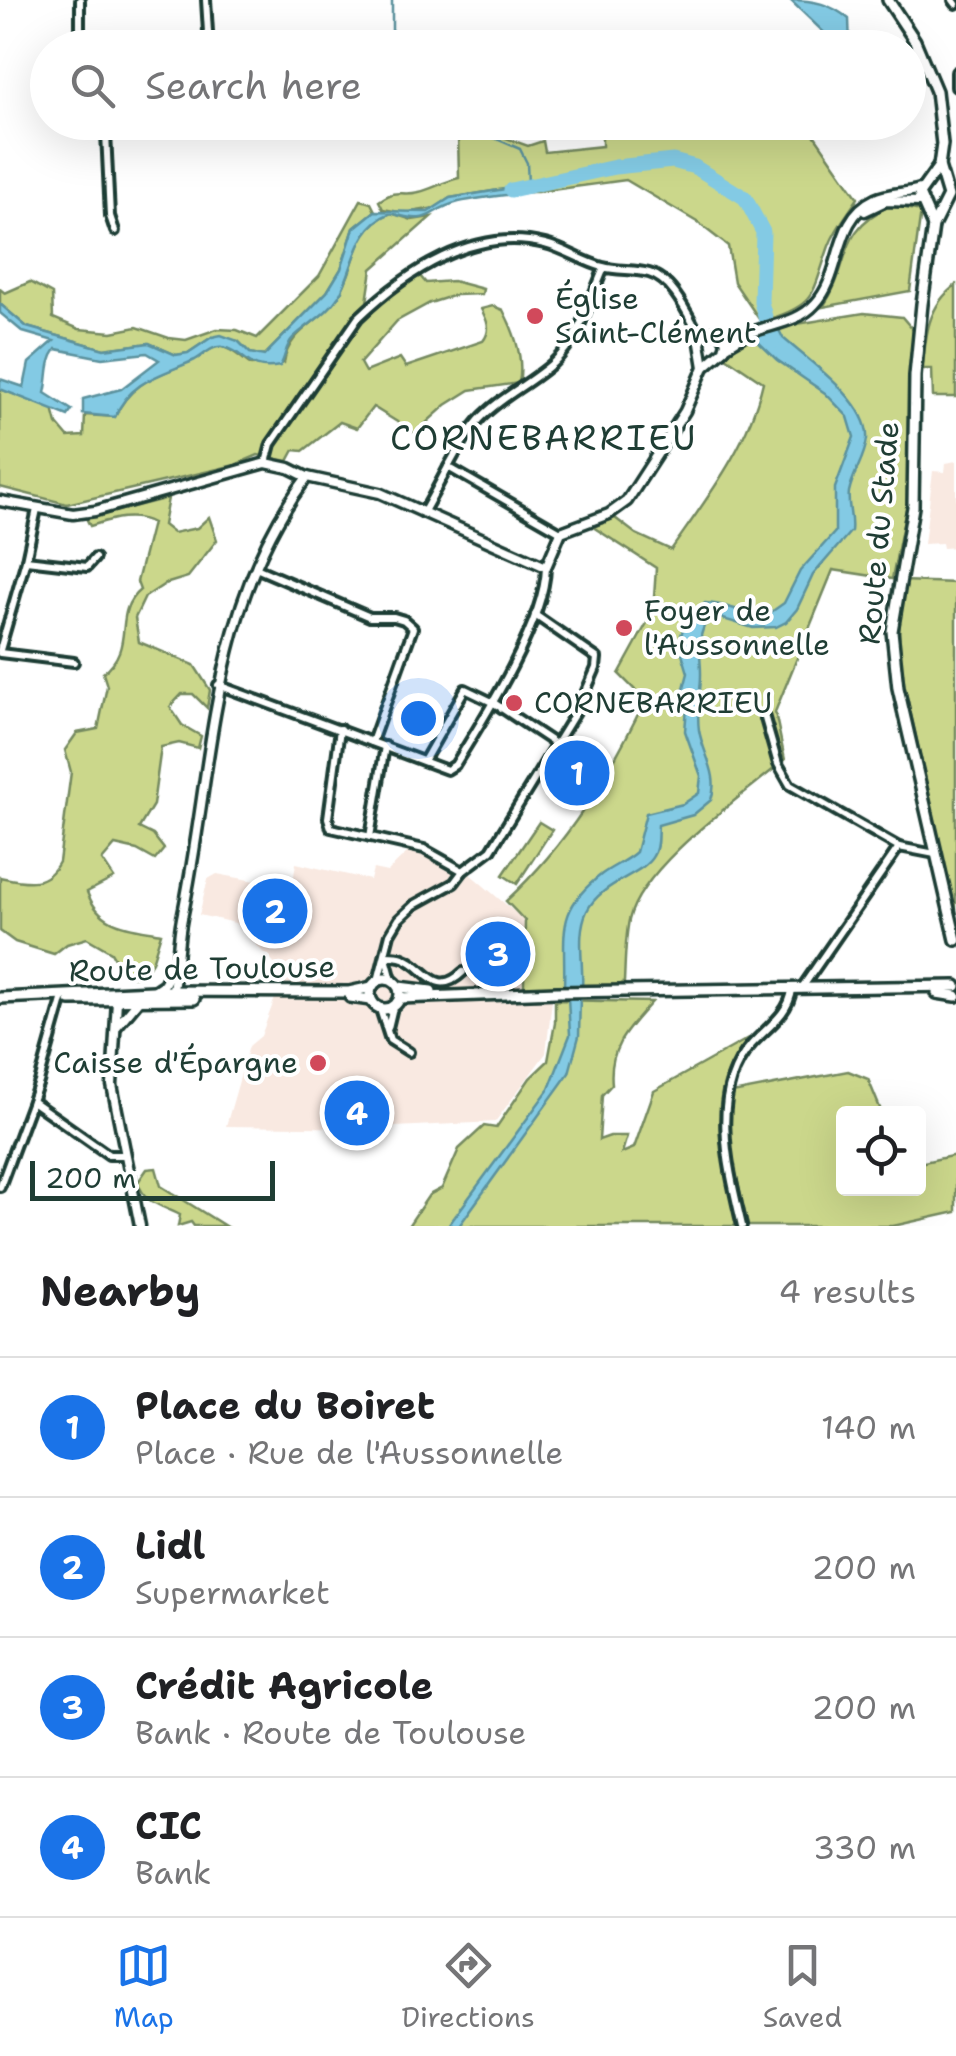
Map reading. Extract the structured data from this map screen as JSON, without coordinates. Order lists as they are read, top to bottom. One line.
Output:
{"streets":{"main road":["Route du Stade","Route de Toulouse"]},"districts":["CORNEBARRIEU"],"places":["Église Saint-Clément","Foyer de l'Aussonnelle","CORNEBARRIEU","Caisse d'Épargne"],"scale_bar":"200 m","page":{"search":"Search here","pins":["1","2","3","4"],"scale":"200 m","heading":["Nearby","4 results"],"list":[{"mark":"1","name":"Place du Boiret","note":"Place · Rue de l'Aussonnelle","value":"140 m"},{"mark":"2","name":"Lidl","note":"Supermarket","value":"200 m"},{"mark":"3","name":"Crédit Agricole","note":"Bank · Route de Toulouse","value":"200 m"},{"mark":"4","name":"CIC","note":"Bank","value":"330 m"}],"nav":["Map","Directions","Saved"]}}
